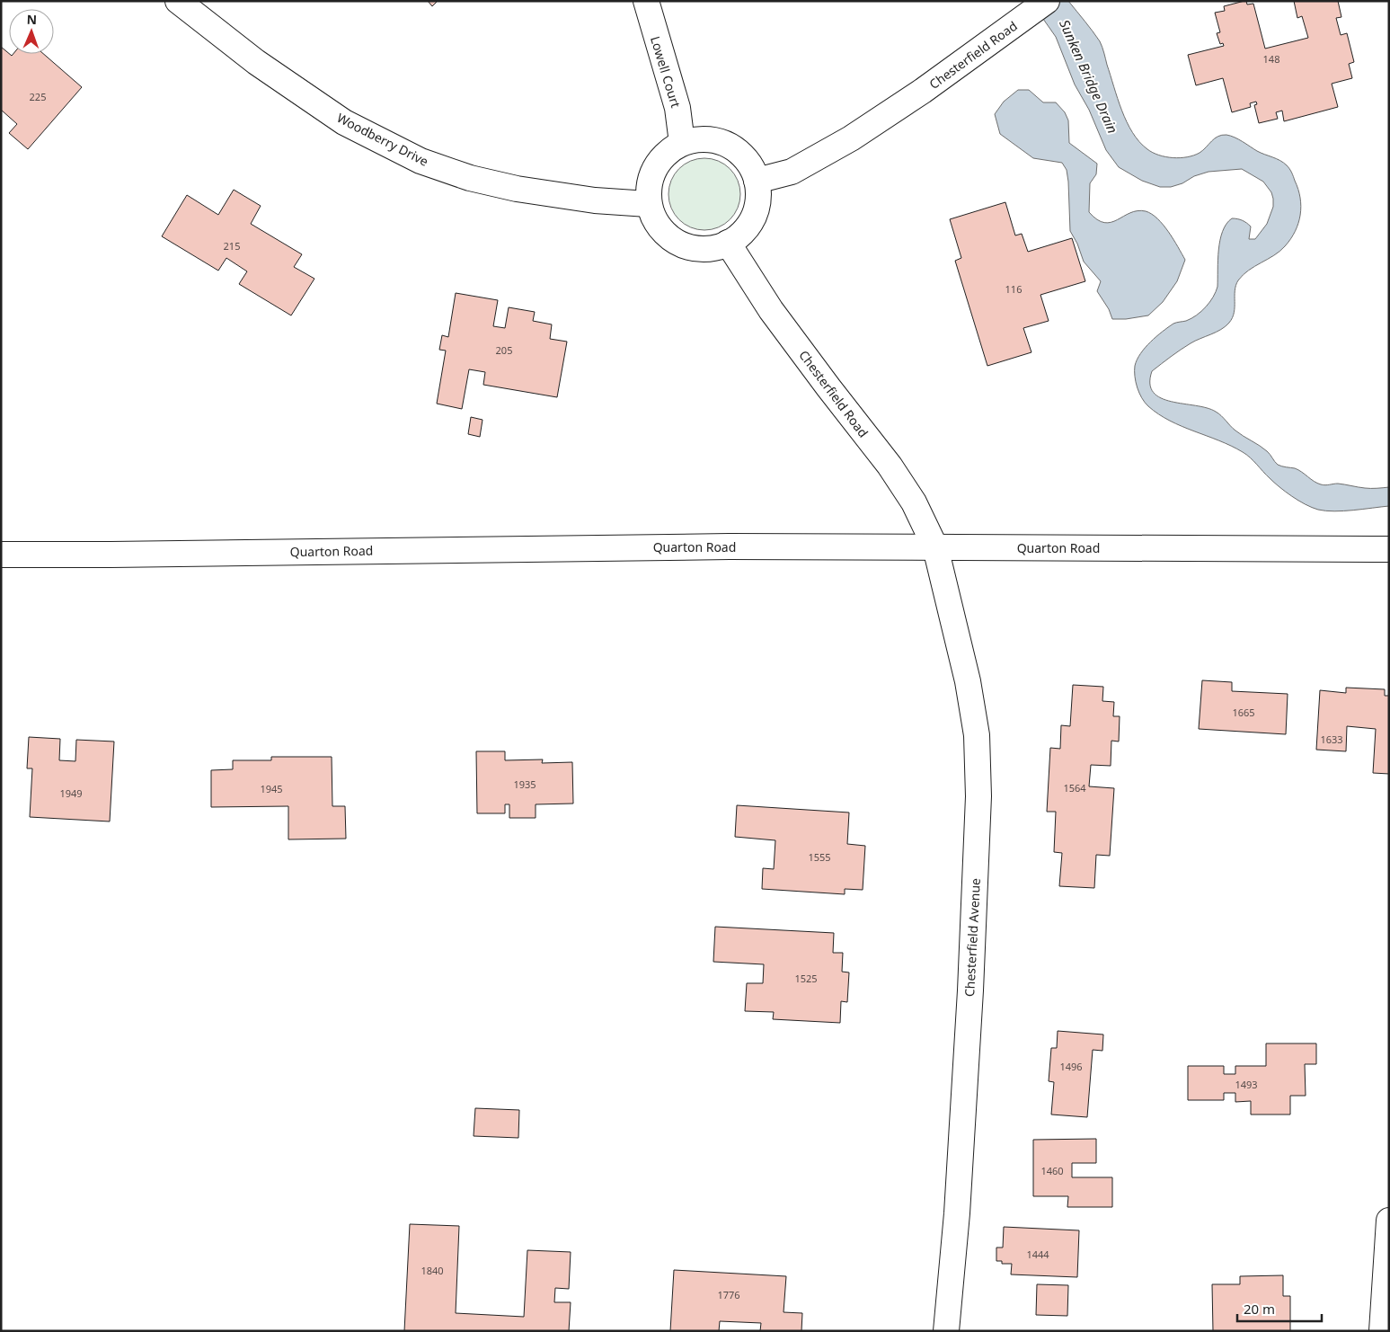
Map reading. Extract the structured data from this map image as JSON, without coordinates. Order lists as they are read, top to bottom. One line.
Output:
{"streets":{"street":["Chesterfield Road","Lowell Court","Woodberry Drive","Quarton Road","Chesterfield Avenue"]},"crossings":[["Chesterfield Road","Lowell Court"],["Chesterfield Road","Woodberry Drive"],["Chesterfield Road","Quarton Road"],["Chesterfield Road","Chesterfield Avenue"],["Lowell Court","Woodberry Drive"],["Quarton Road","Chesterfield Avenue"]],"water":["Sunken Bridge Drain"],"house_numbers":["148","225","215","116","205","1665","1633","1935","1564","1945","1949","1555","1525","1496","1493","1460","1444","1840","1776"],"scale_bar":"20 m","north":"top"}
